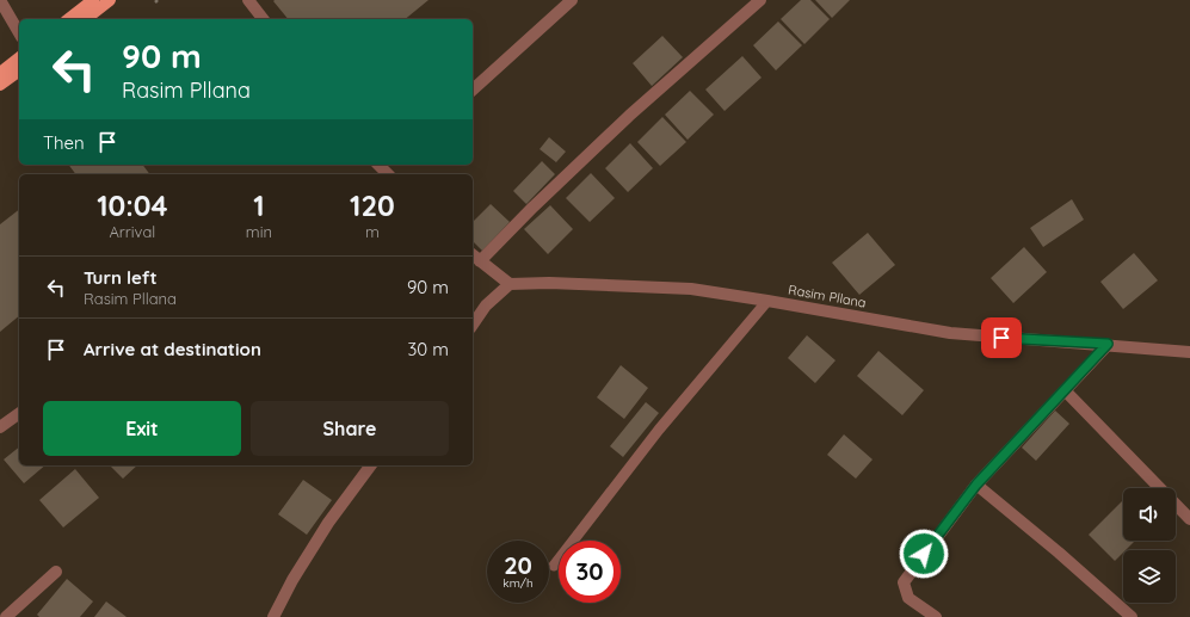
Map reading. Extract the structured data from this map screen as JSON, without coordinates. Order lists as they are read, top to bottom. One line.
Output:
{"streets":{"street":["Rasim Pllana"]},"page":{"turn":["90 m","Rasim Pllana"],"then":"Then","eta":["10:04","Arrival","1","min","120","m"],"list":[{"name":"Turn left","note":"Rasim Pllana","value":"90 m"},{"name":"Arrive at destination","value":"30 m"}],"buttons":["Exit","Share"],"speed":"20 km/h","limit":"30"}}
